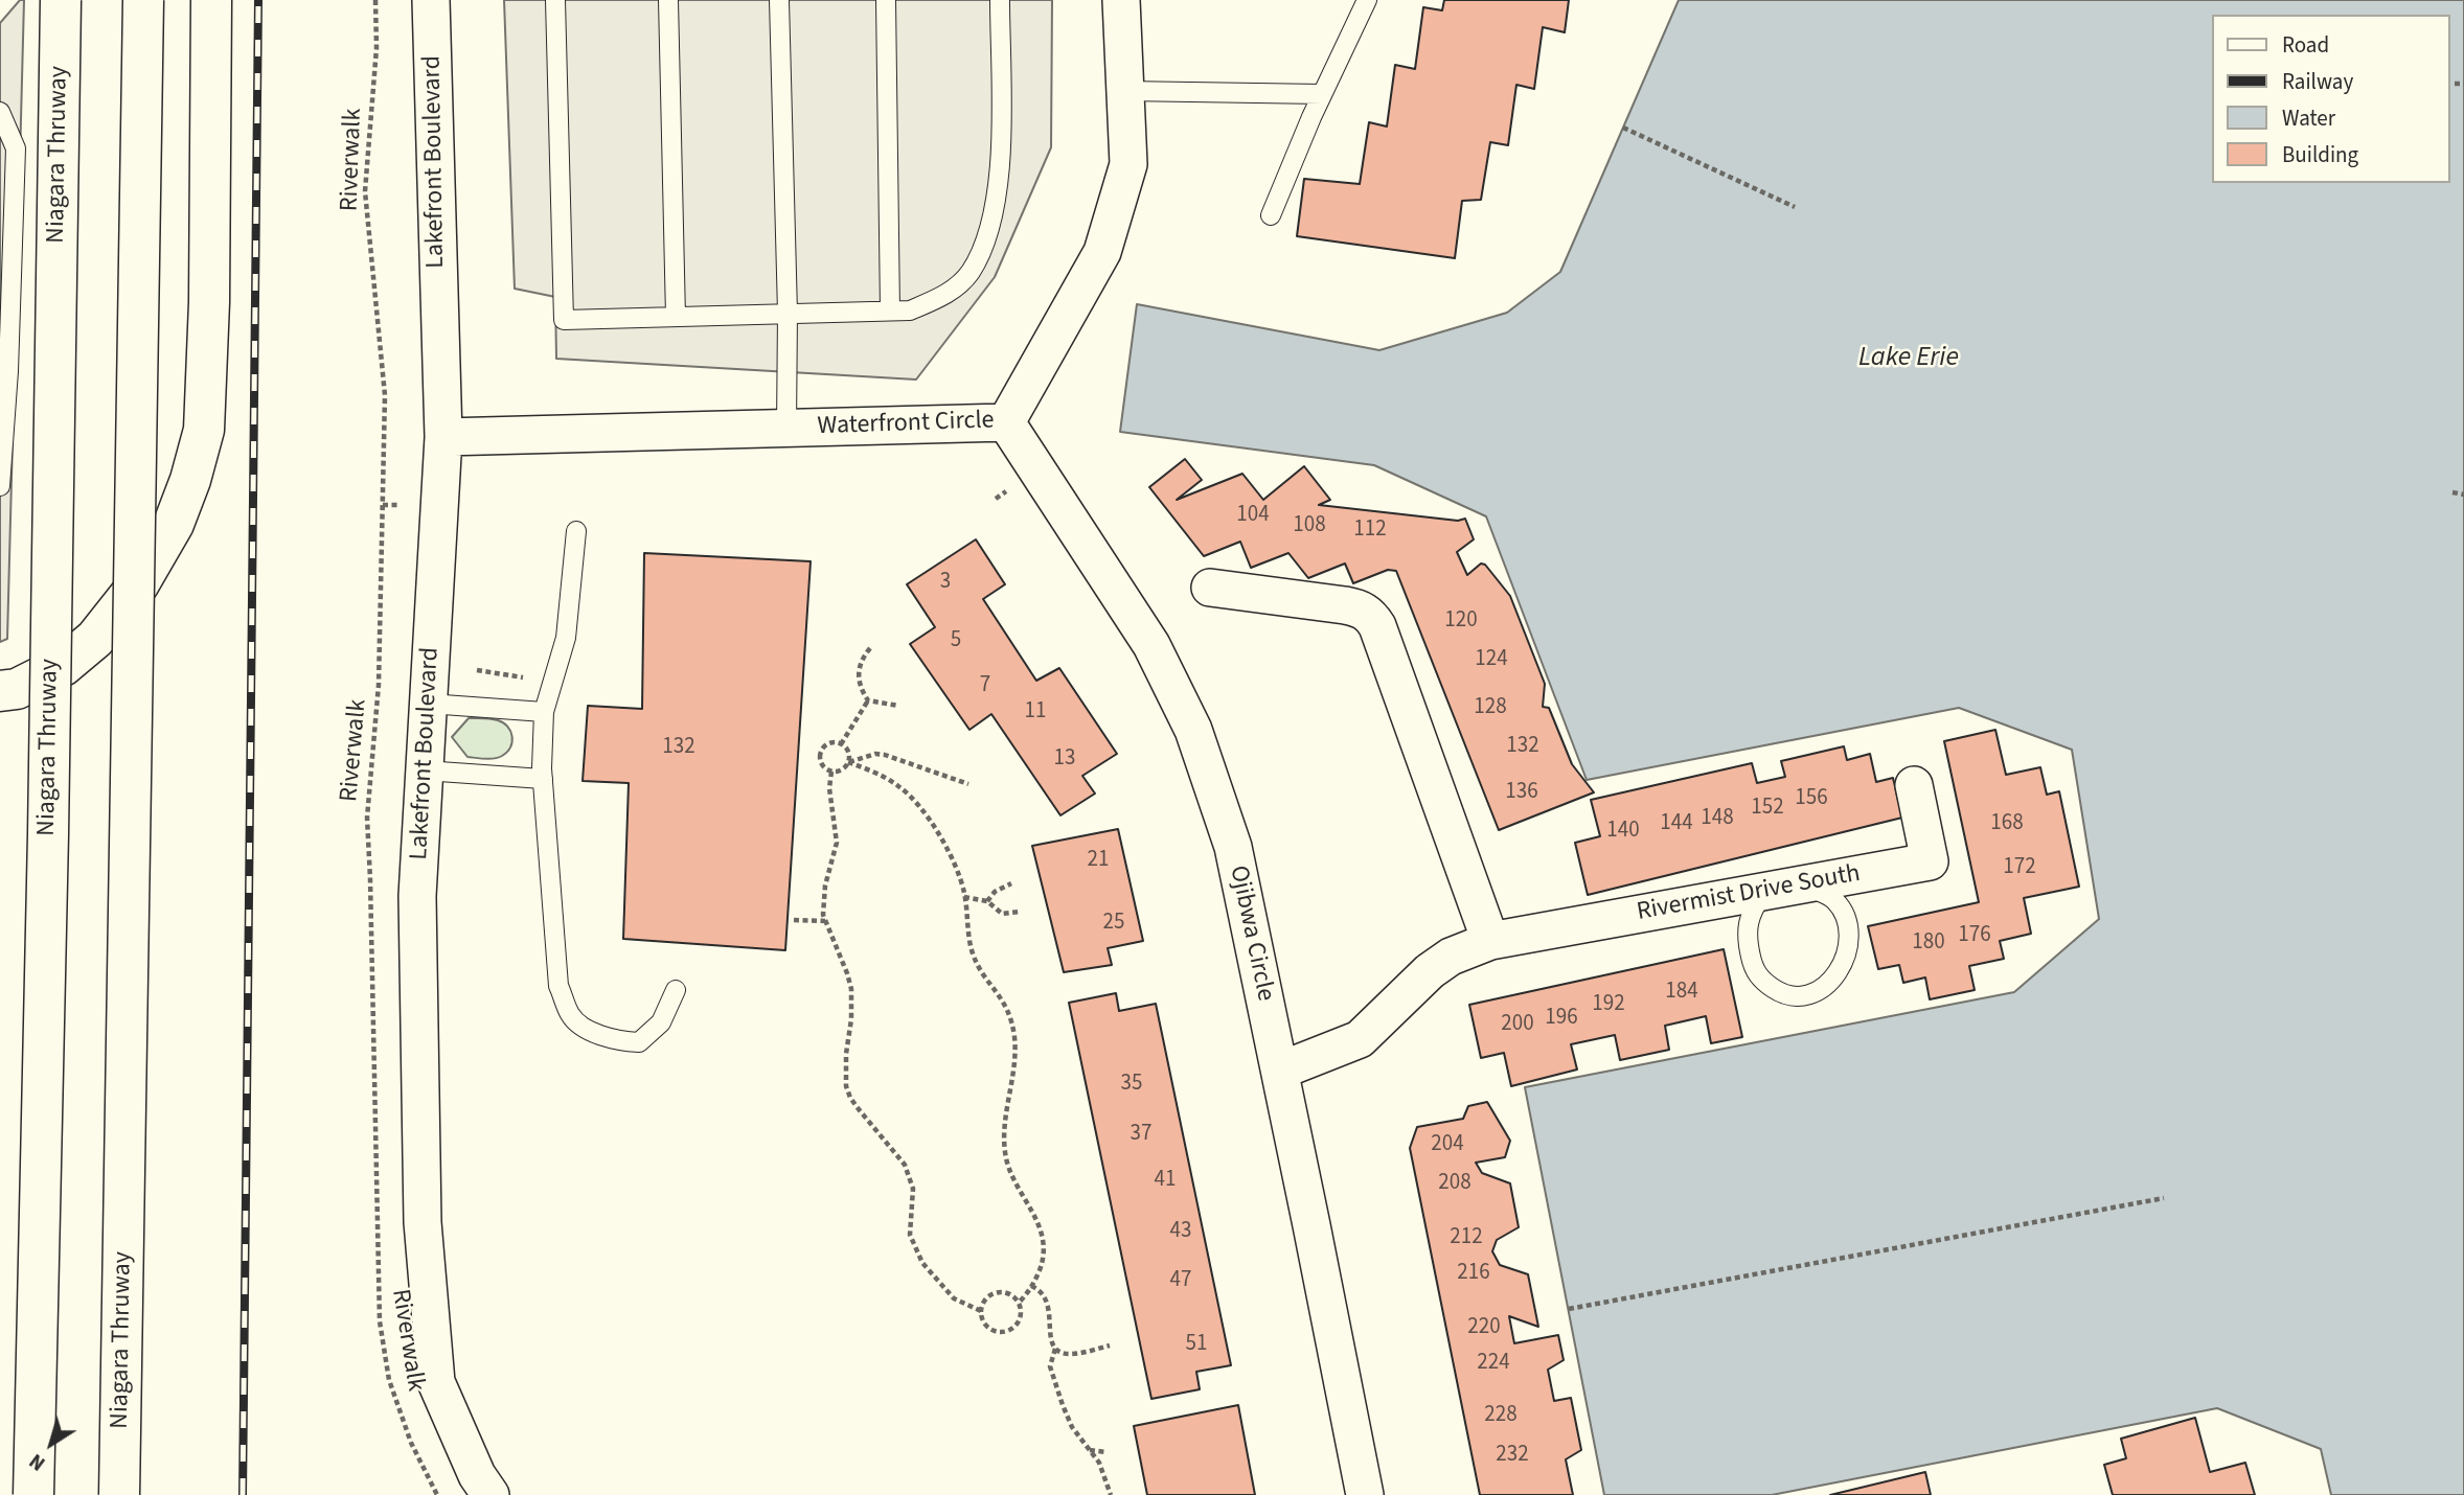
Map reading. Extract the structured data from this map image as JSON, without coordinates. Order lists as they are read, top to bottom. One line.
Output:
{"streets":{"highway":["Niagara Thruway"],"street":["Lakefront Boulevard","Waterfront Circle","Rivermist Drive South","Ojibwa Circle"],"path":["Riverwalk"]},"crossings":[["Lakefront Boulevard","Waterfront Circle"],["Waterfront Circle","Ojibwa Circle"],["Rivermist Drive South","Ojibwa Circle"]],"water":["Lake Erie"],"house_numbers":["104","108","112","3","120","5","124","7","128","11","132","132","13","136","156","152","148","144","168","140","21","172","25","176","180","184","192","196","200","35","37","204","41","208","43","212","216","47","220","51","224","228","232"],"legend":["Road","Railway","Water","Building"],"north":"bottom left"}
